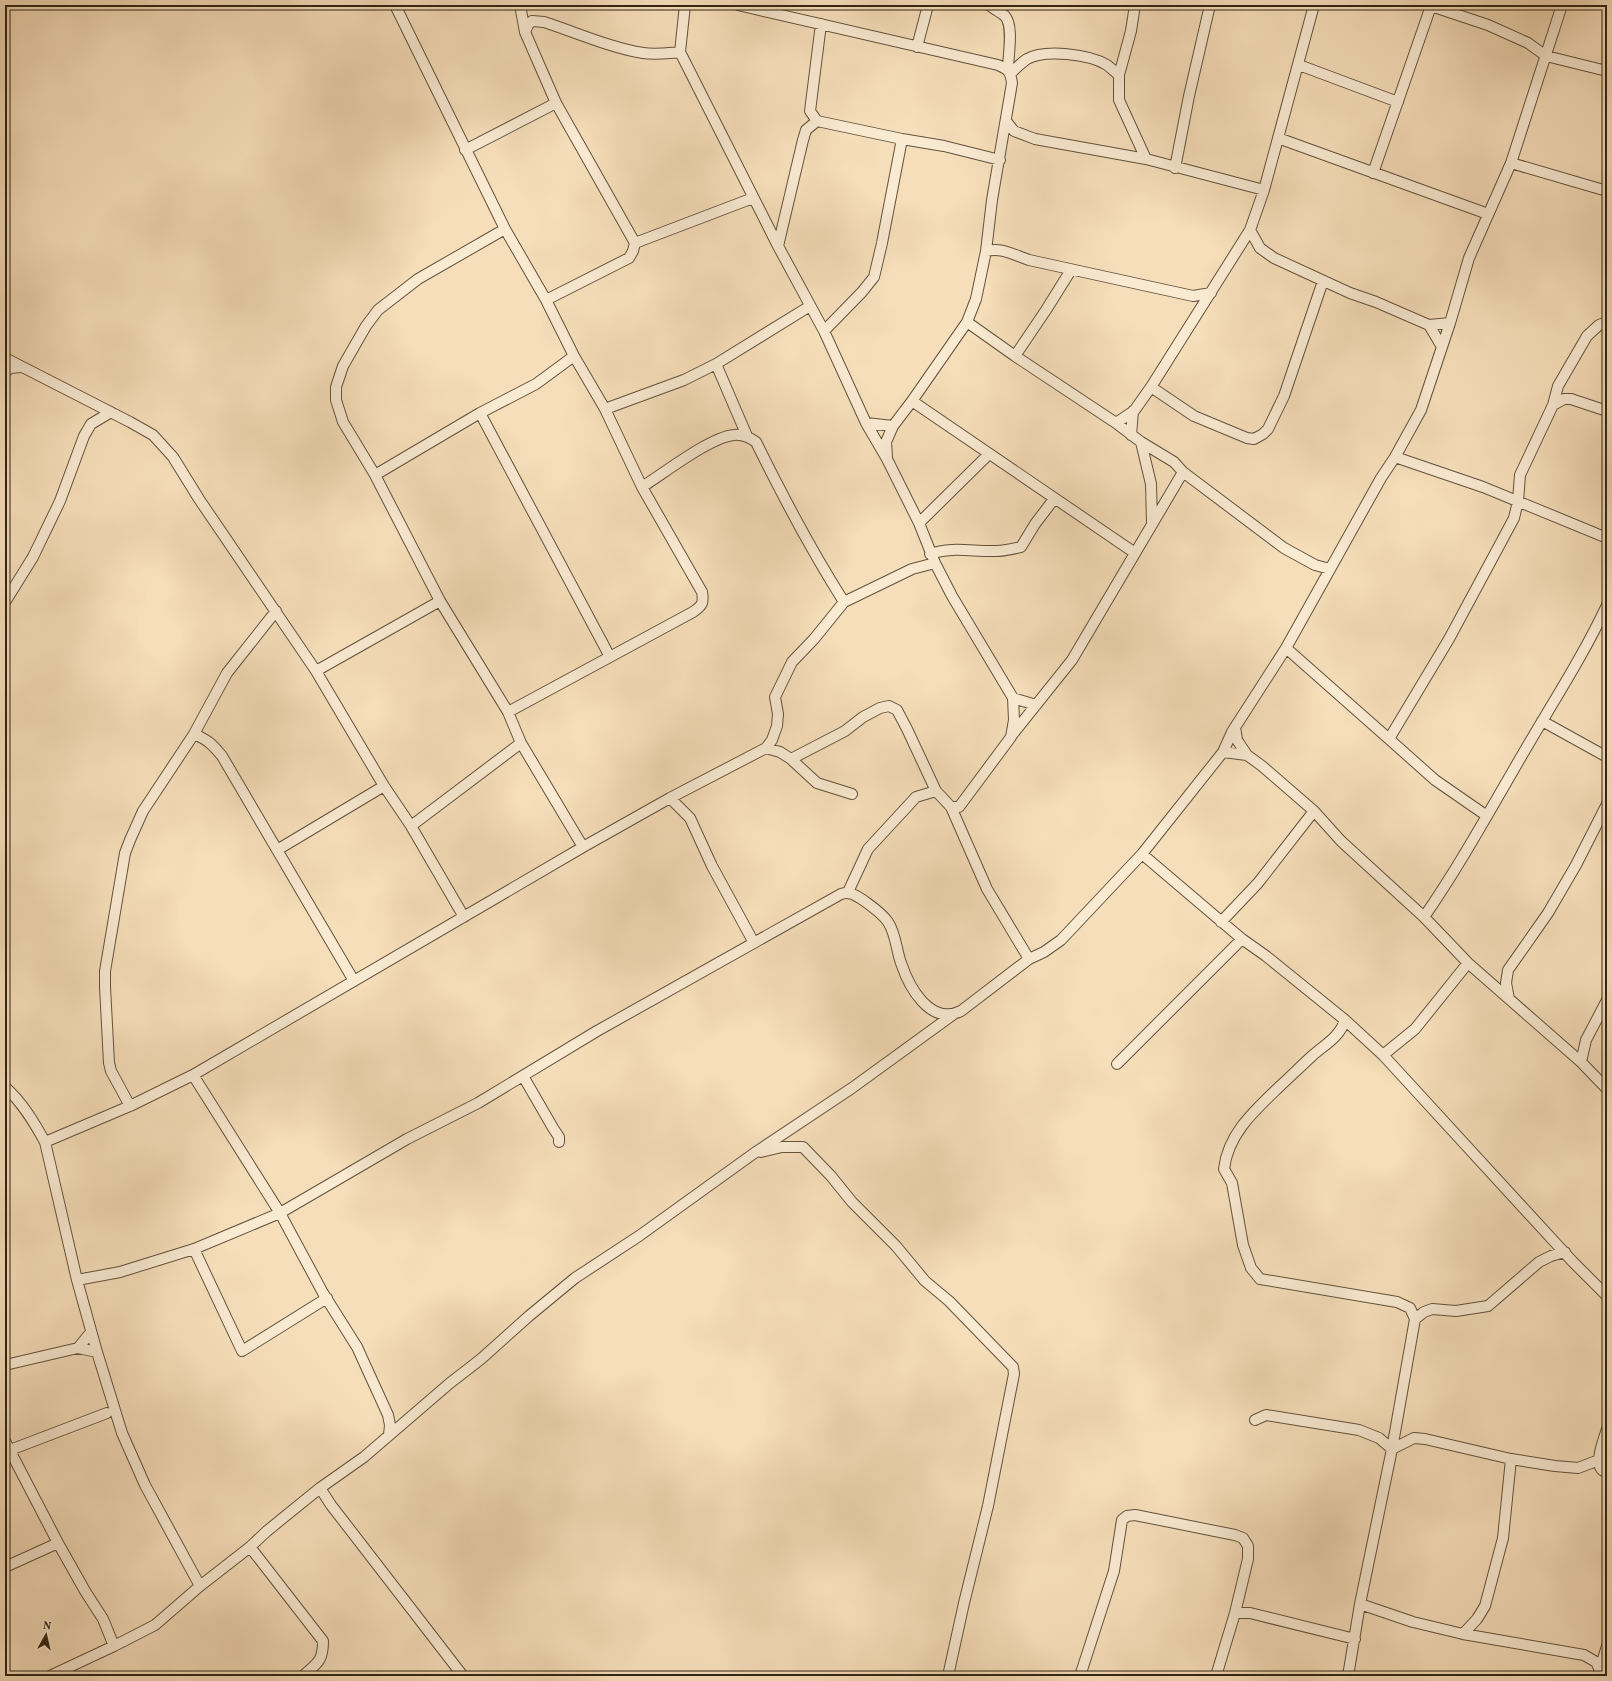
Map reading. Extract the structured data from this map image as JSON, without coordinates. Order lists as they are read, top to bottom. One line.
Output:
{"north":"top"}
